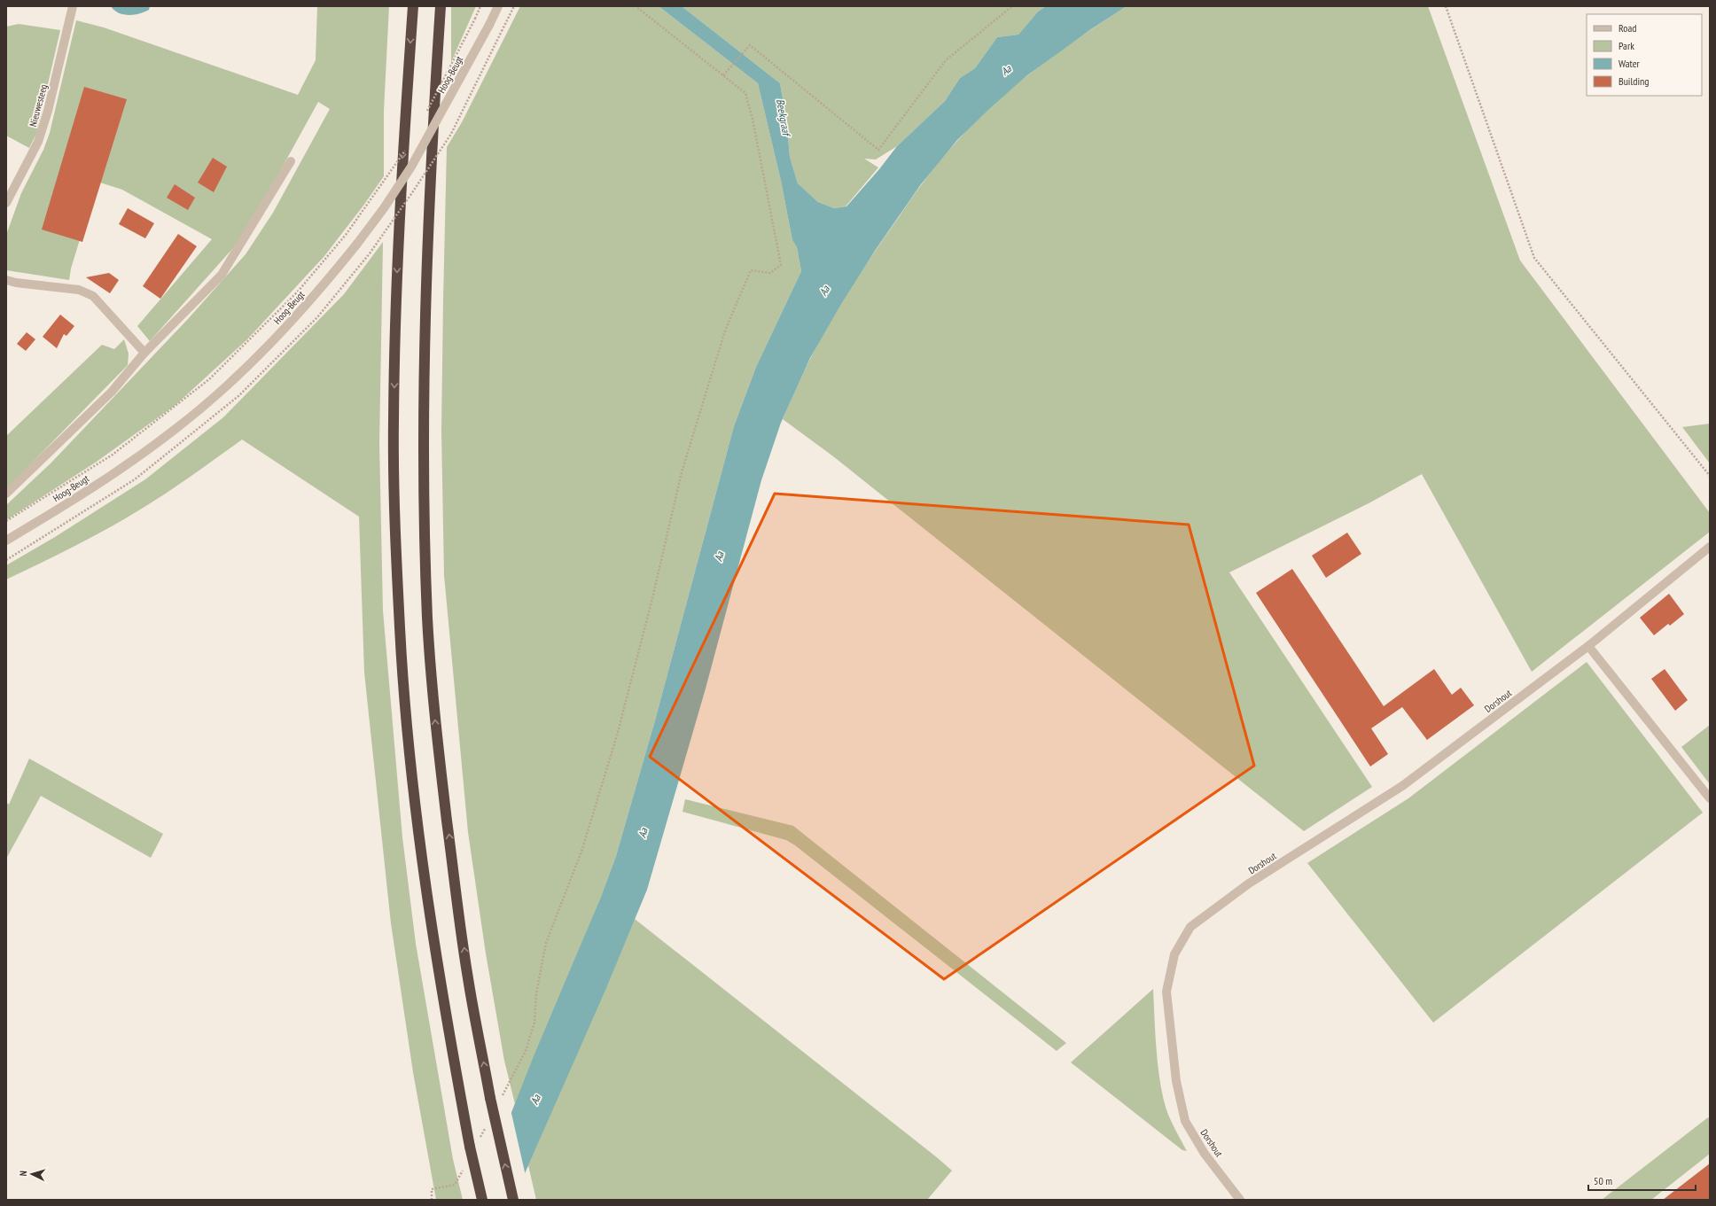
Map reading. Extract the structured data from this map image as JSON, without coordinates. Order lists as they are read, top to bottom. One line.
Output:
{"streets":{"street":["Hoog-Beugt","Nieuwesteeg","Dorshout"]},"water":["Aa","Beekgraaf"],"legend":["Road","Park","Water","Building"],"scale_bar":"50 m","north":"left"}
